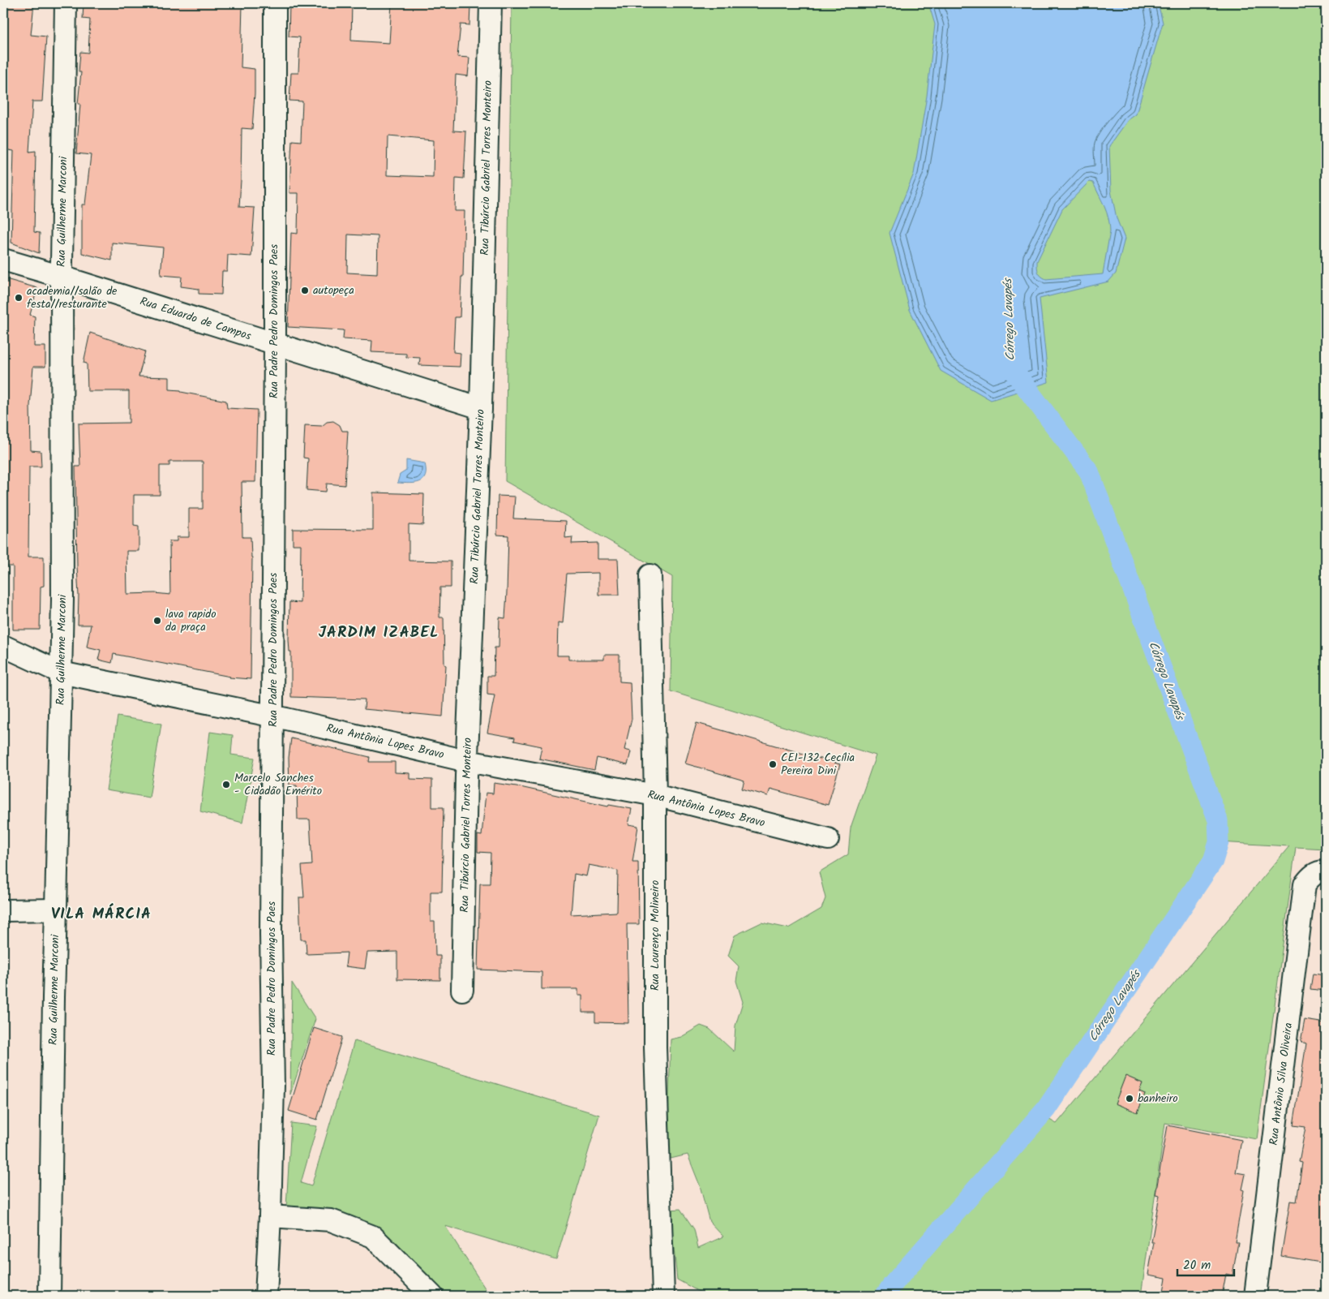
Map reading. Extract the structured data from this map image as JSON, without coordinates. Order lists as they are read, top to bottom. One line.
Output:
{"streets":{"street":["Rua Tibúrcio Gabriel Torres Monteiro","Rua Guilherme Marconi","Rua Eduardo de Campos","Rua Padre Pedro Domingos Paes","Rua Antônia Lopes Bravo","Rua Lourenço Molineiro","Rua Antônio Silva Oliveira"]},"crossings":[["Rua Tibúrcio Gabriel Torres Monteiro","Rua Eduardo de Campos"],["Rua Tibúrcio Gabriel Torres Monteiro","Rua Antônia Lopes Bravo"],["Rua Guilherme Marconi","Rua Eduardo de Campos"],["Rua Guilherme Marconi","Rua Antônia Lopes Bravo"],["Rua Eduardo de Campos","Rua Padre Pedro Domingos Paes"],["Rua Padre Pedro Domingos Paes","Rua Antônia Lopes Bravo"],["Rua Antônia Lopes Bravo","Rua Lourenço Molineiro"]],"districts":["JARDIM IZABEL","VILA MÁRCIA"],"water":["Córrego Lavapés"],"places":["autopeça","academia//salão de festa//resturante","lava rapido da praça","CEI-132 Cecília Pereira Dini","Marcelo Sanches - Cidadão Emérito","banheiro"],"scale_bar":"20 m"}
